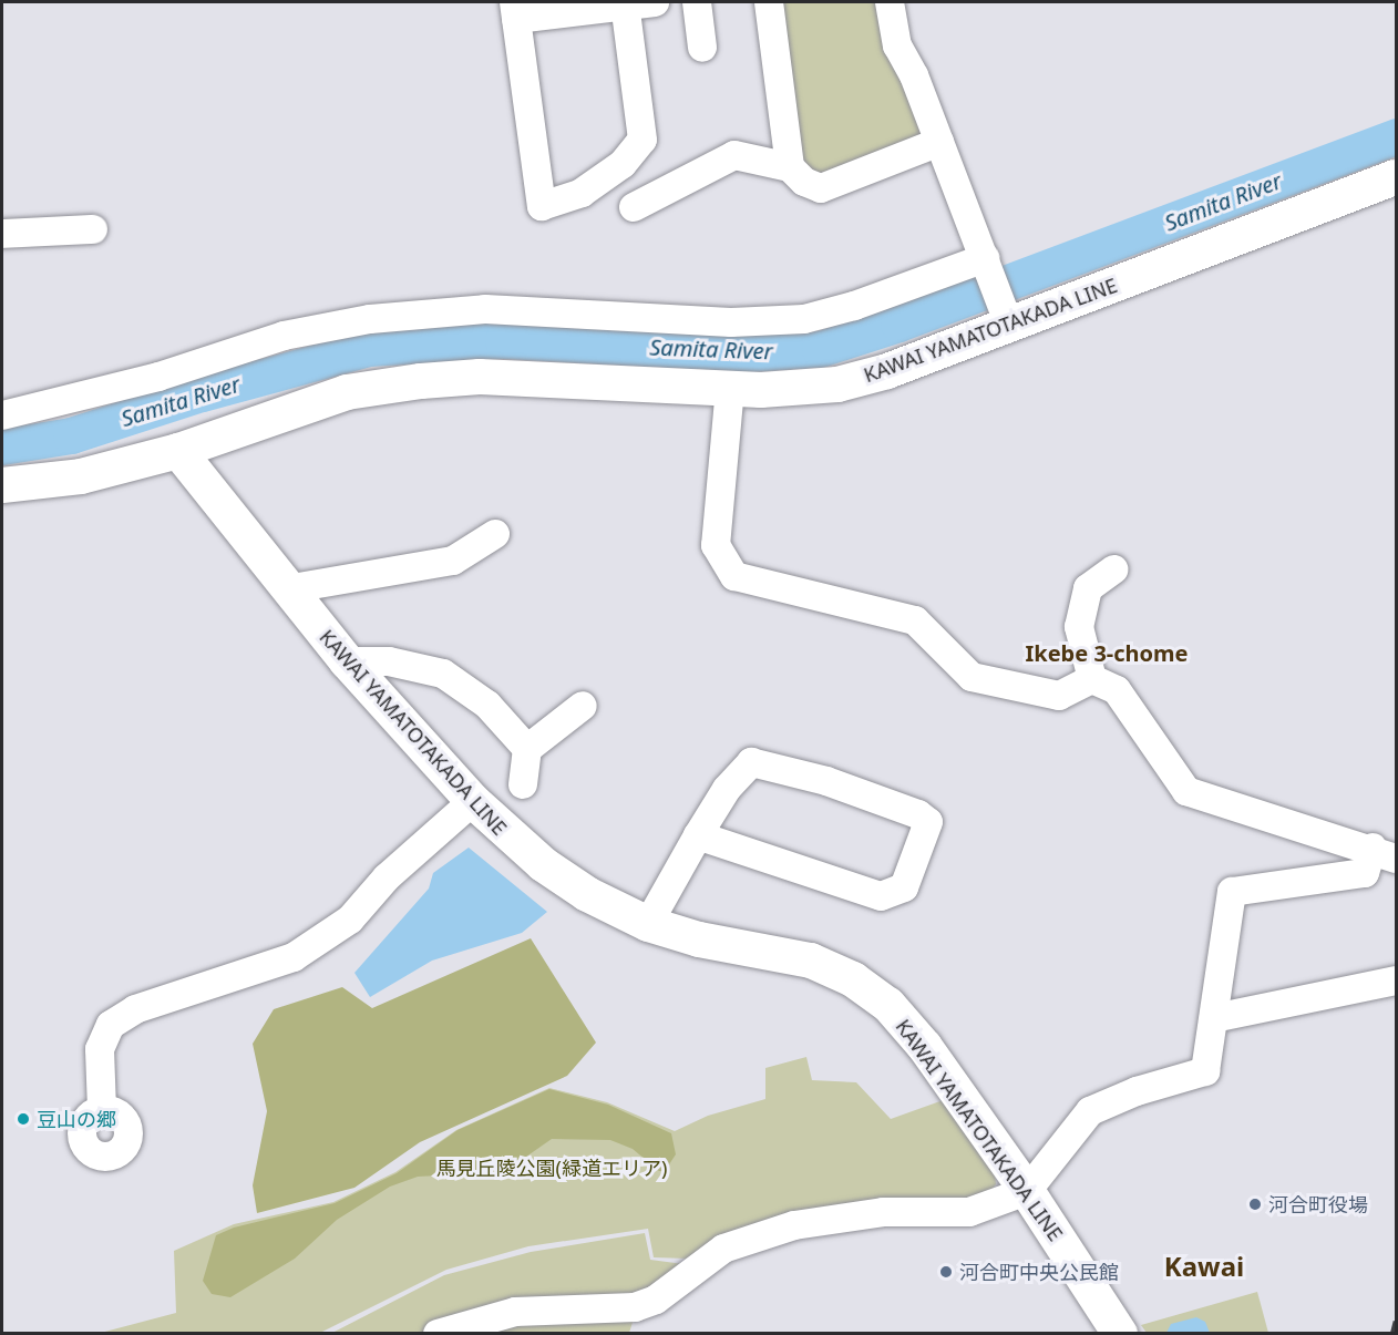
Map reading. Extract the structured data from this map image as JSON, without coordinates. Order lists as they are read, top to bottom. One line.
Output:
{"streets":{"main road":["KAWAI YAMATOTAKADA LINE"]},"districts":["Ikebe 3-chome","Kawai"],"water":["Samita River"],"parks":["馬見丘陵公園(緑道エリア)"],"places":["豆山の郷","河合町役場","河合町中央公民館"]}
